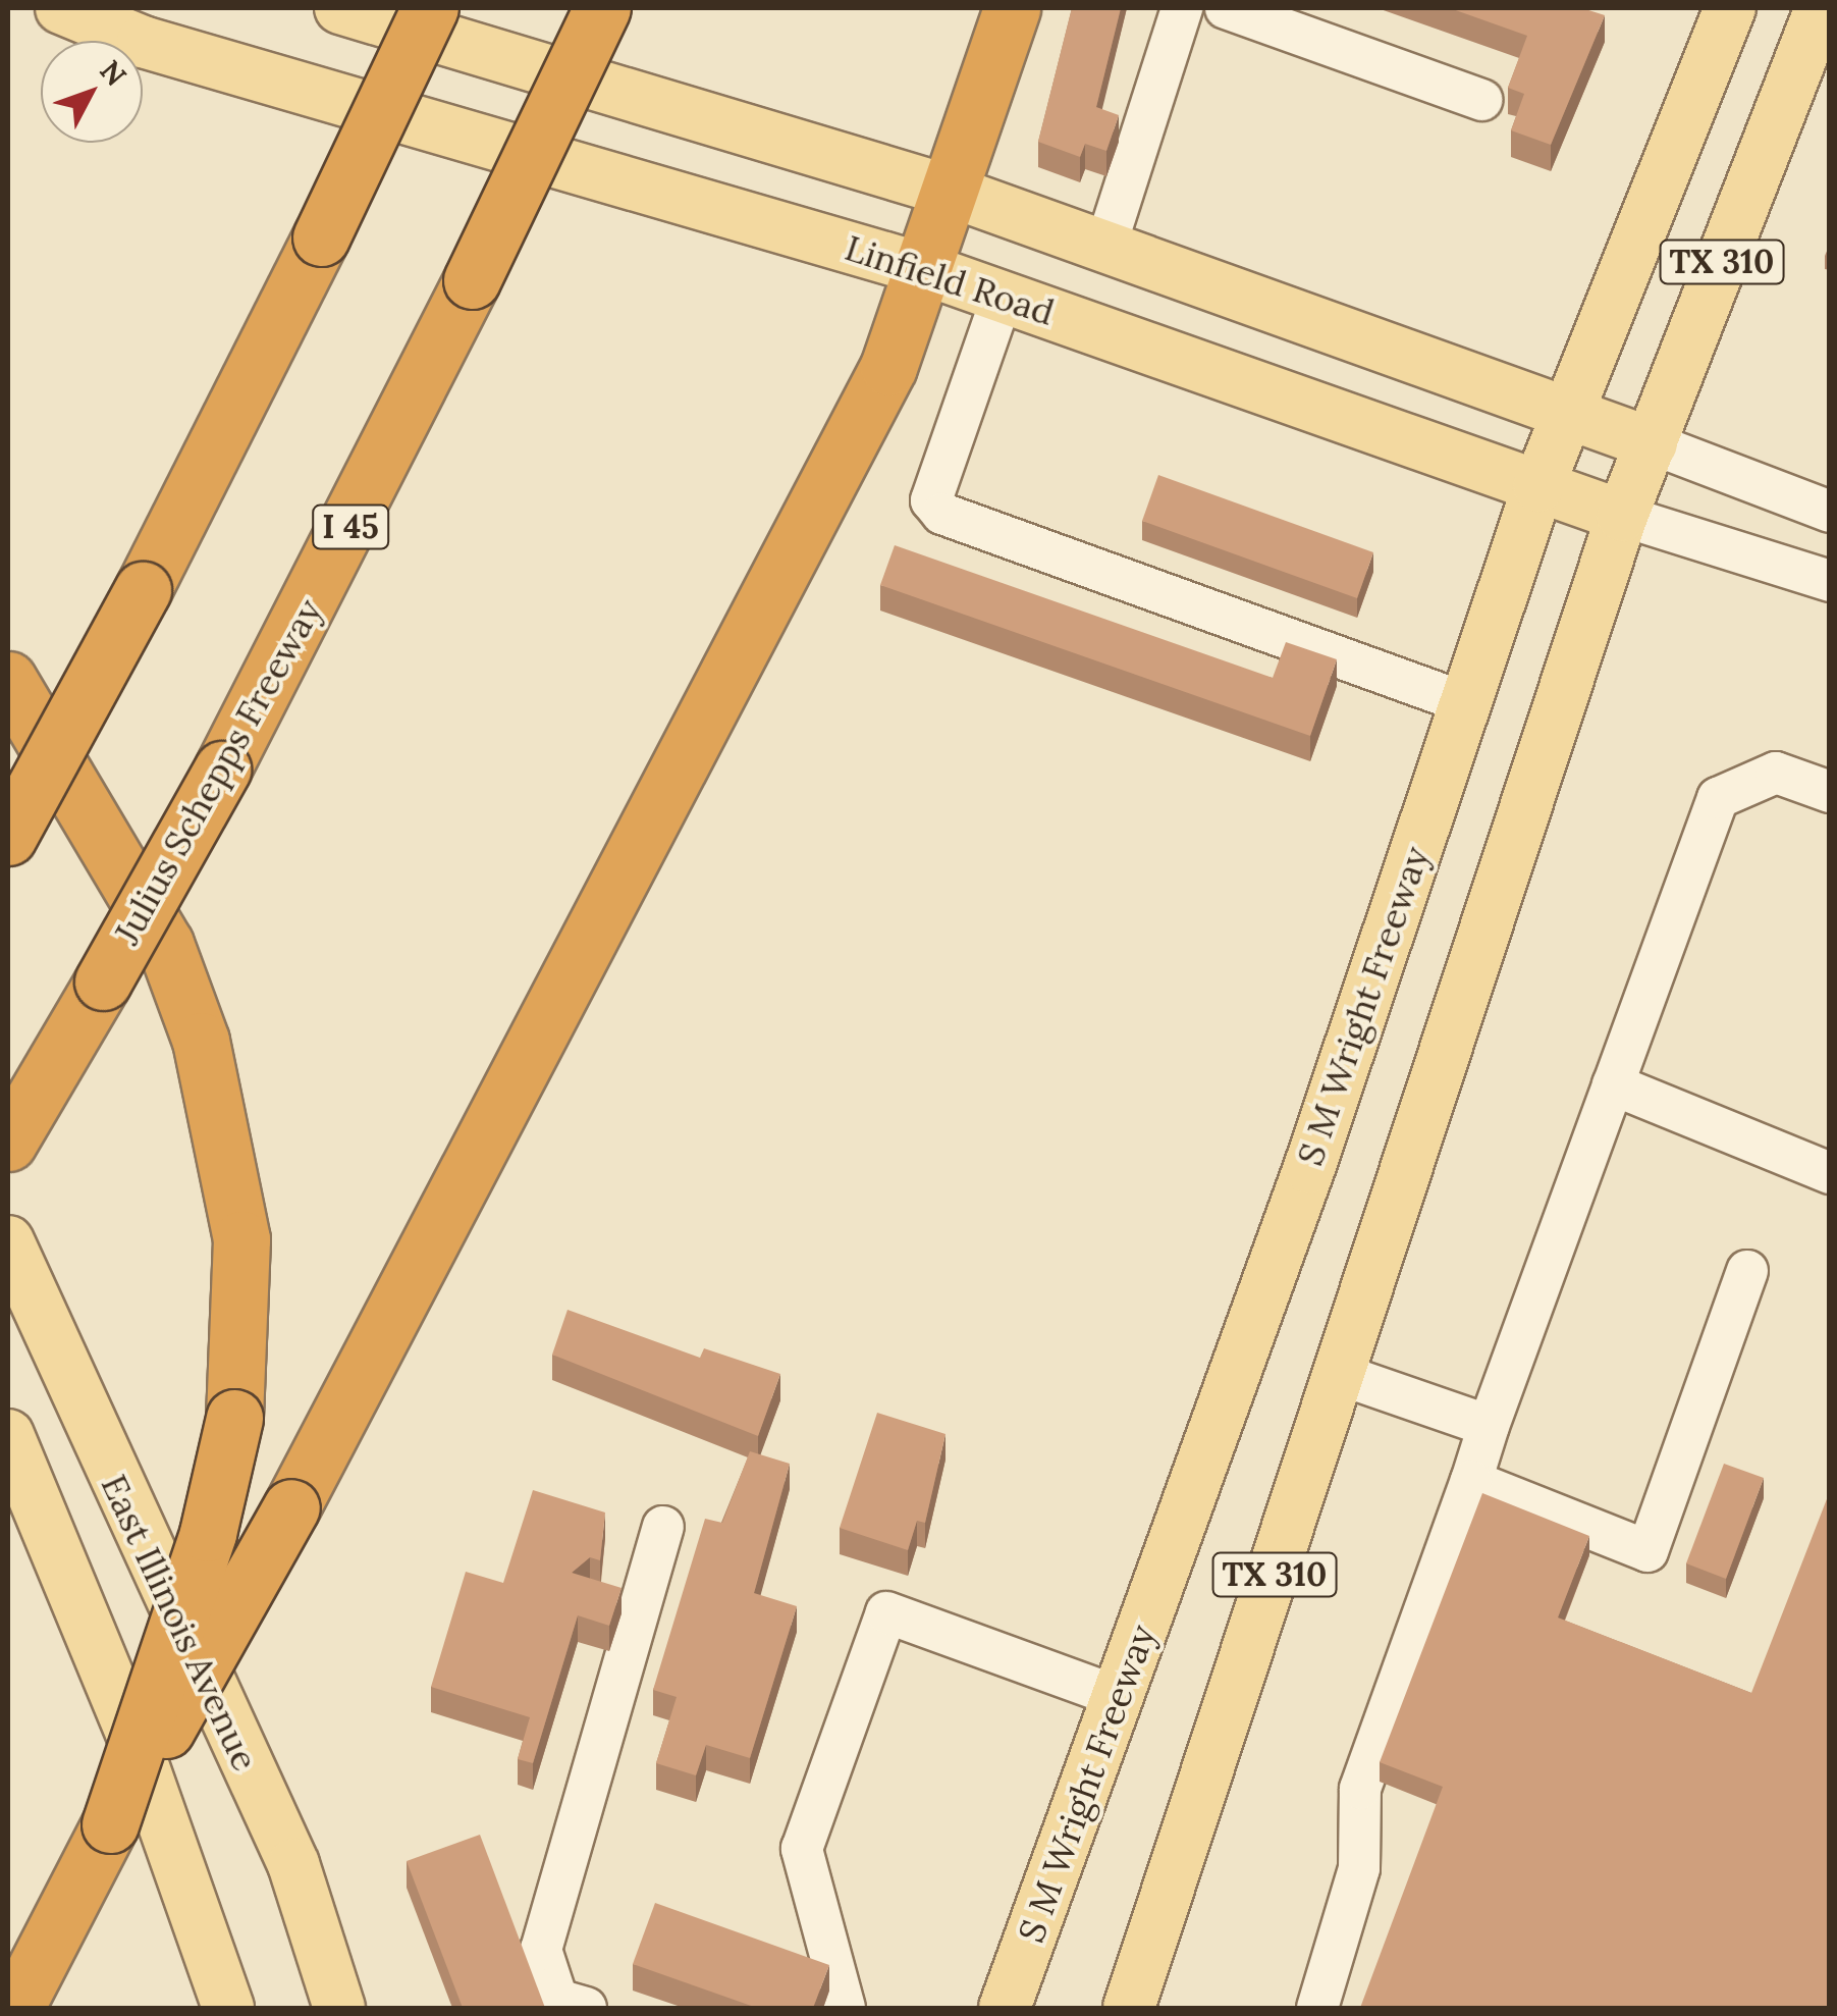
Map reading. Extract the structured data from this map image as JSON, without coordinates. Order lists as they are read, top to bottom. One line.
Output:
{"streets":{"highway":["I 45","Julius Schepps Freeway"],"main road":["TX 310","Linfield Road","S M Wright Freeway","East Illinois Avenue"]},"crossings":[["TX 310","Linfield Road"],["Linfield Road","S M Wright Freeway"]],"north":"top right"}
